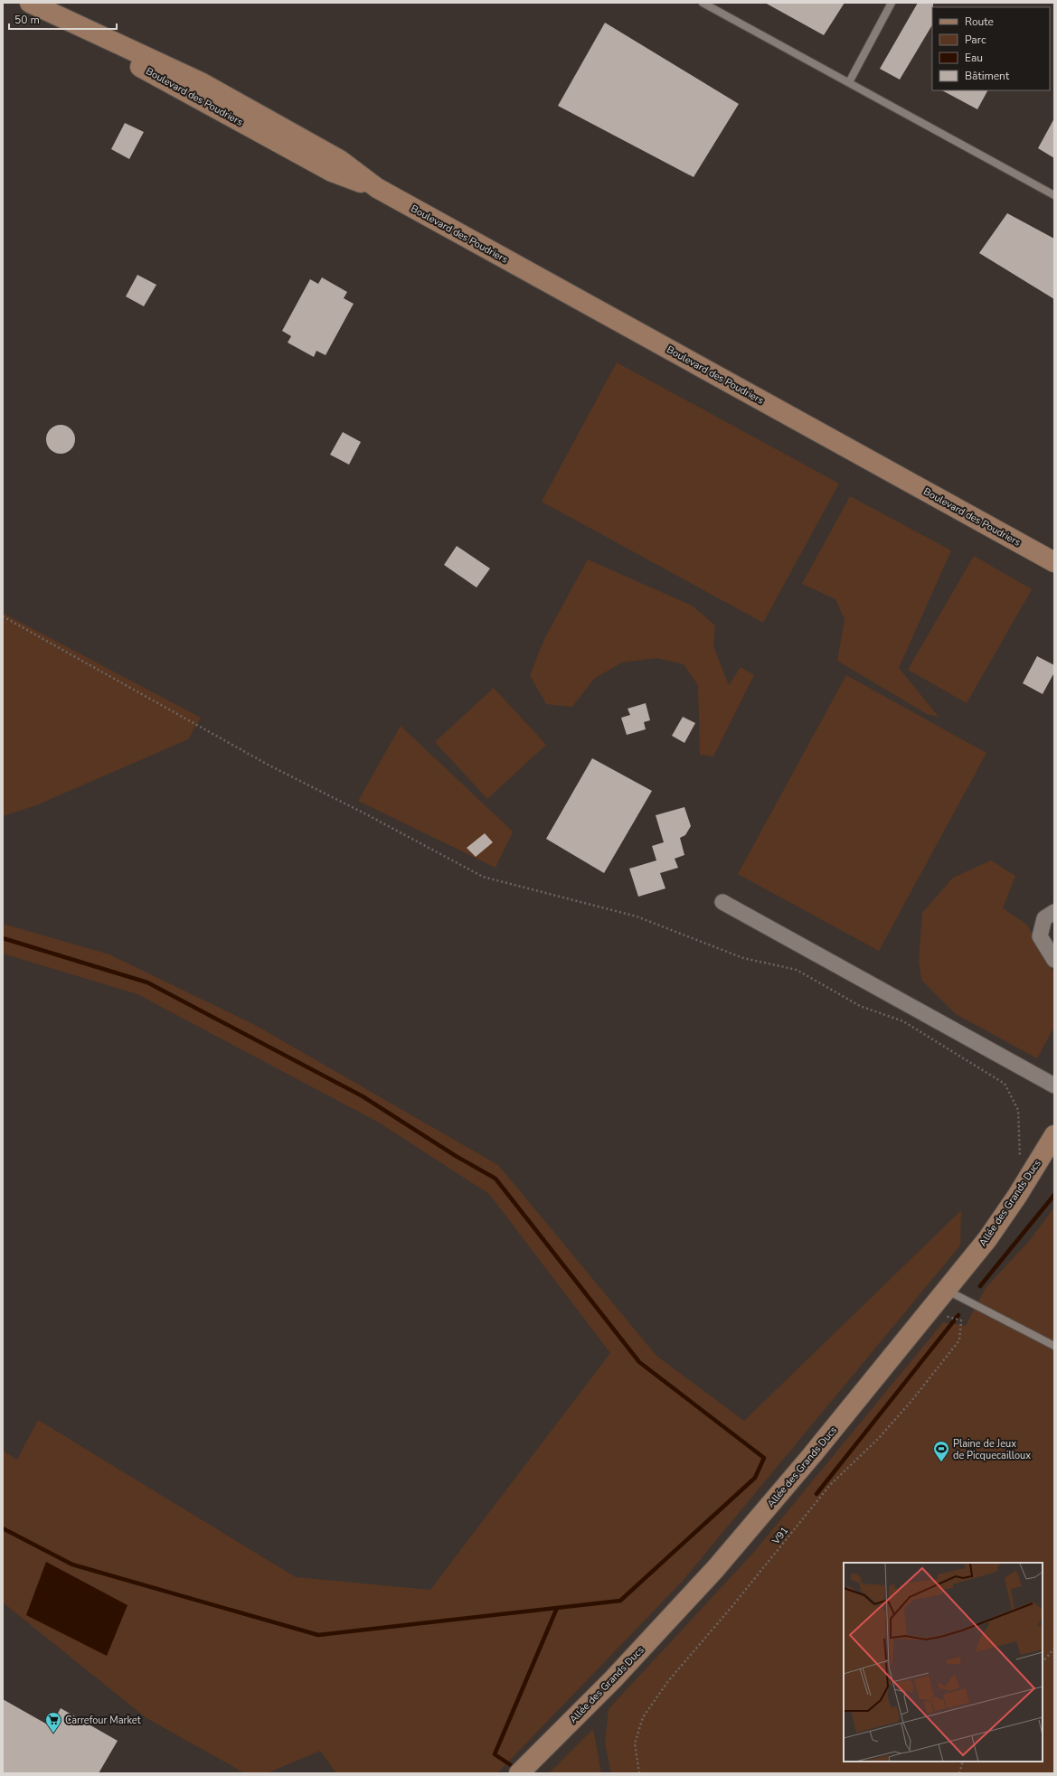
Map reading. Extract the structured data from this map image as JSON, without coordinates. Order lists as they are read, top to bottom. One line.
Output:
{"streets":{"main road":["Boulevard des Poudriers","Allée des Grands Ducs"],"path":["V91"]},"crossings":[["Allée des Grands Ducs","V91"]],"places":{"sports":["Plaine de Jeux de Picquecailloux"],"supermarket":["Carrefour Market"]},"legend":["Route","Parc","Eau","Bâtiment"],"scale_bar":"50 m"}
